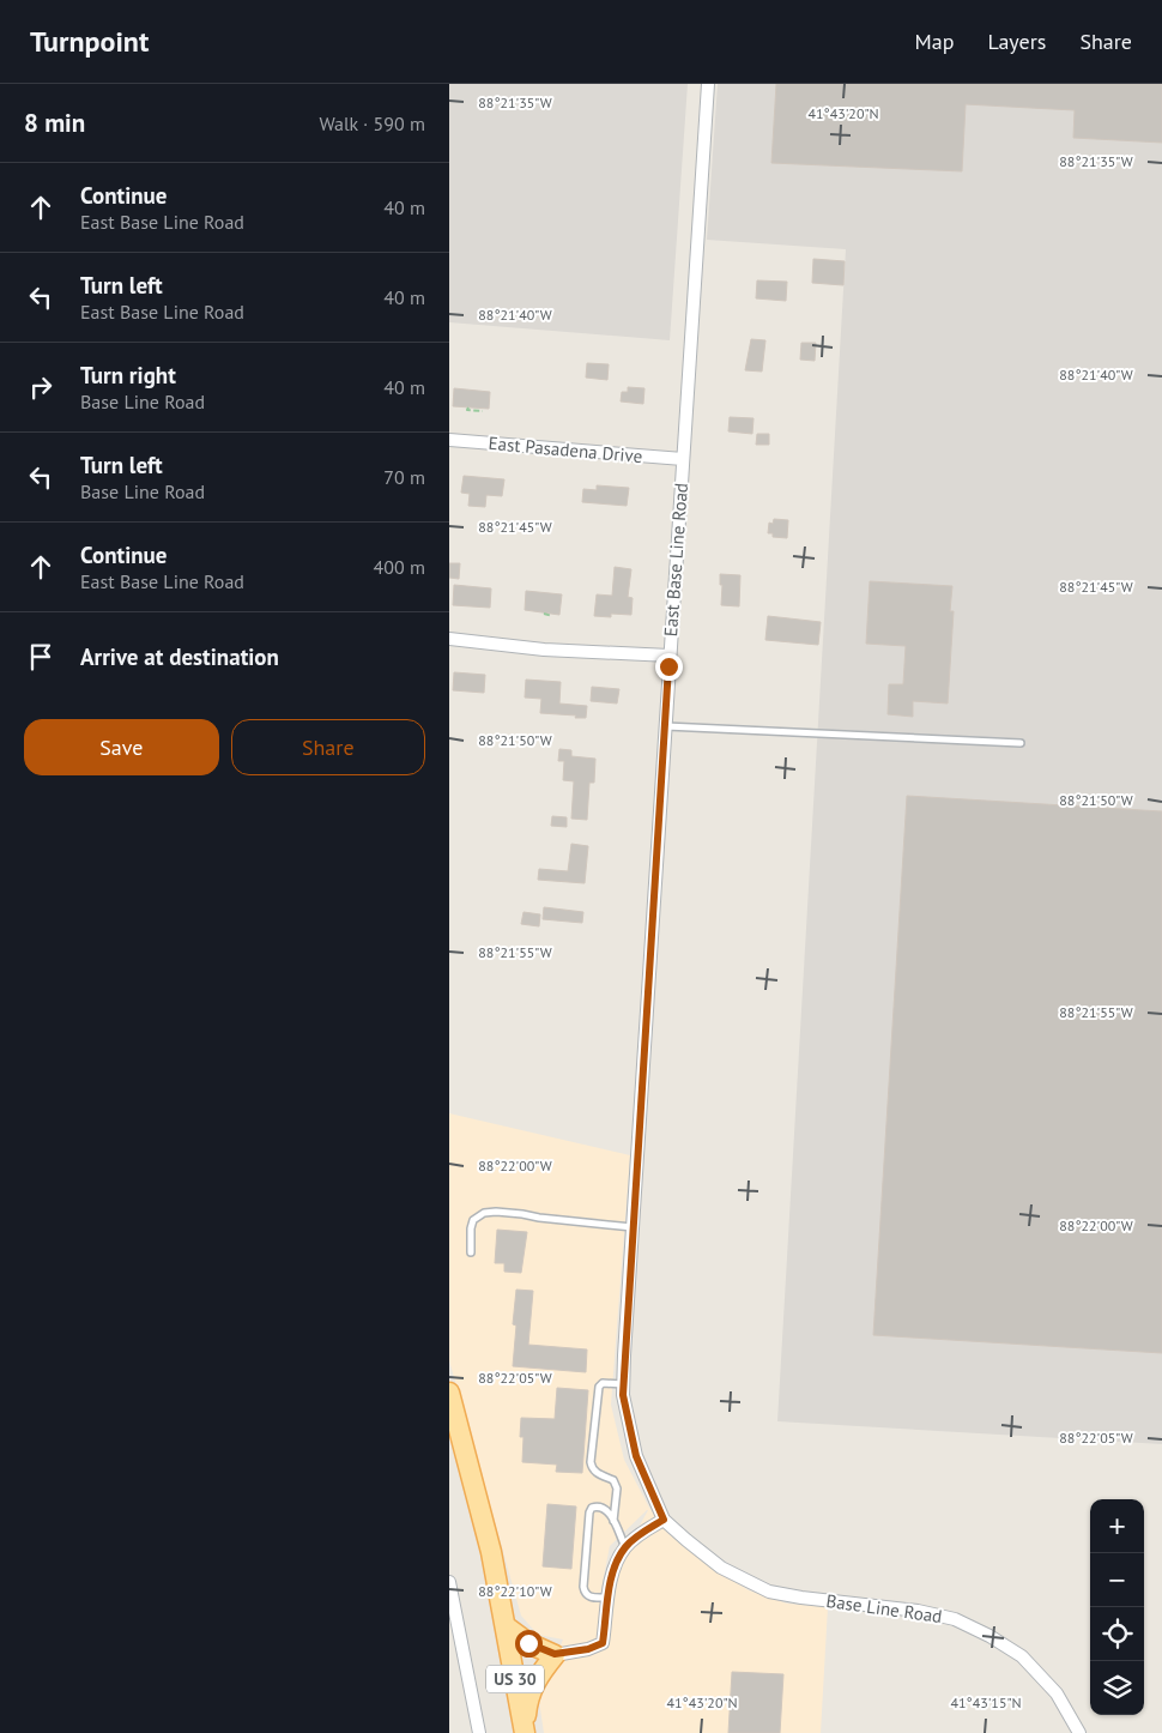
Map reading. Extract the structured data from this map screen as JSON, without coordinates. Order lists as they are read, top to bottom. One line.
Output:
{"streets":{"main road":["US 30"],"street":["East Pasadena Drive","East Base Line Road","Base Line Road"]},"crossings":[["East Pasadena Drive","East Base Line Road"],["East Base Line Road","Base Line Road"]],"page":{"header":"Turnpoint","nav":["Map","Layers","Share"],"heading":["8 min","Walk · 590 m"],"list":[["Continue","East Base Line Road","40 m"],["Turn left","East Base Line Road","40 m"],["Turn right","Base Line Road","40 m"],["Turn left","Base Line Road","70 m"],["Continue","East Base Line Road","400 m"],"Arrive at destination"],"buttons":["Save","Share"],"map_buttons":["+","−"]},"coordinates":["88°21'35\"W","41°43'20\"N","88°21'40\"W","88°21'45\"W","88°21'50\"W","88°21'55\"W","88°22'00\"W","88°22'05\"W","88°22'10\"W","41°43'15\"N"]}
